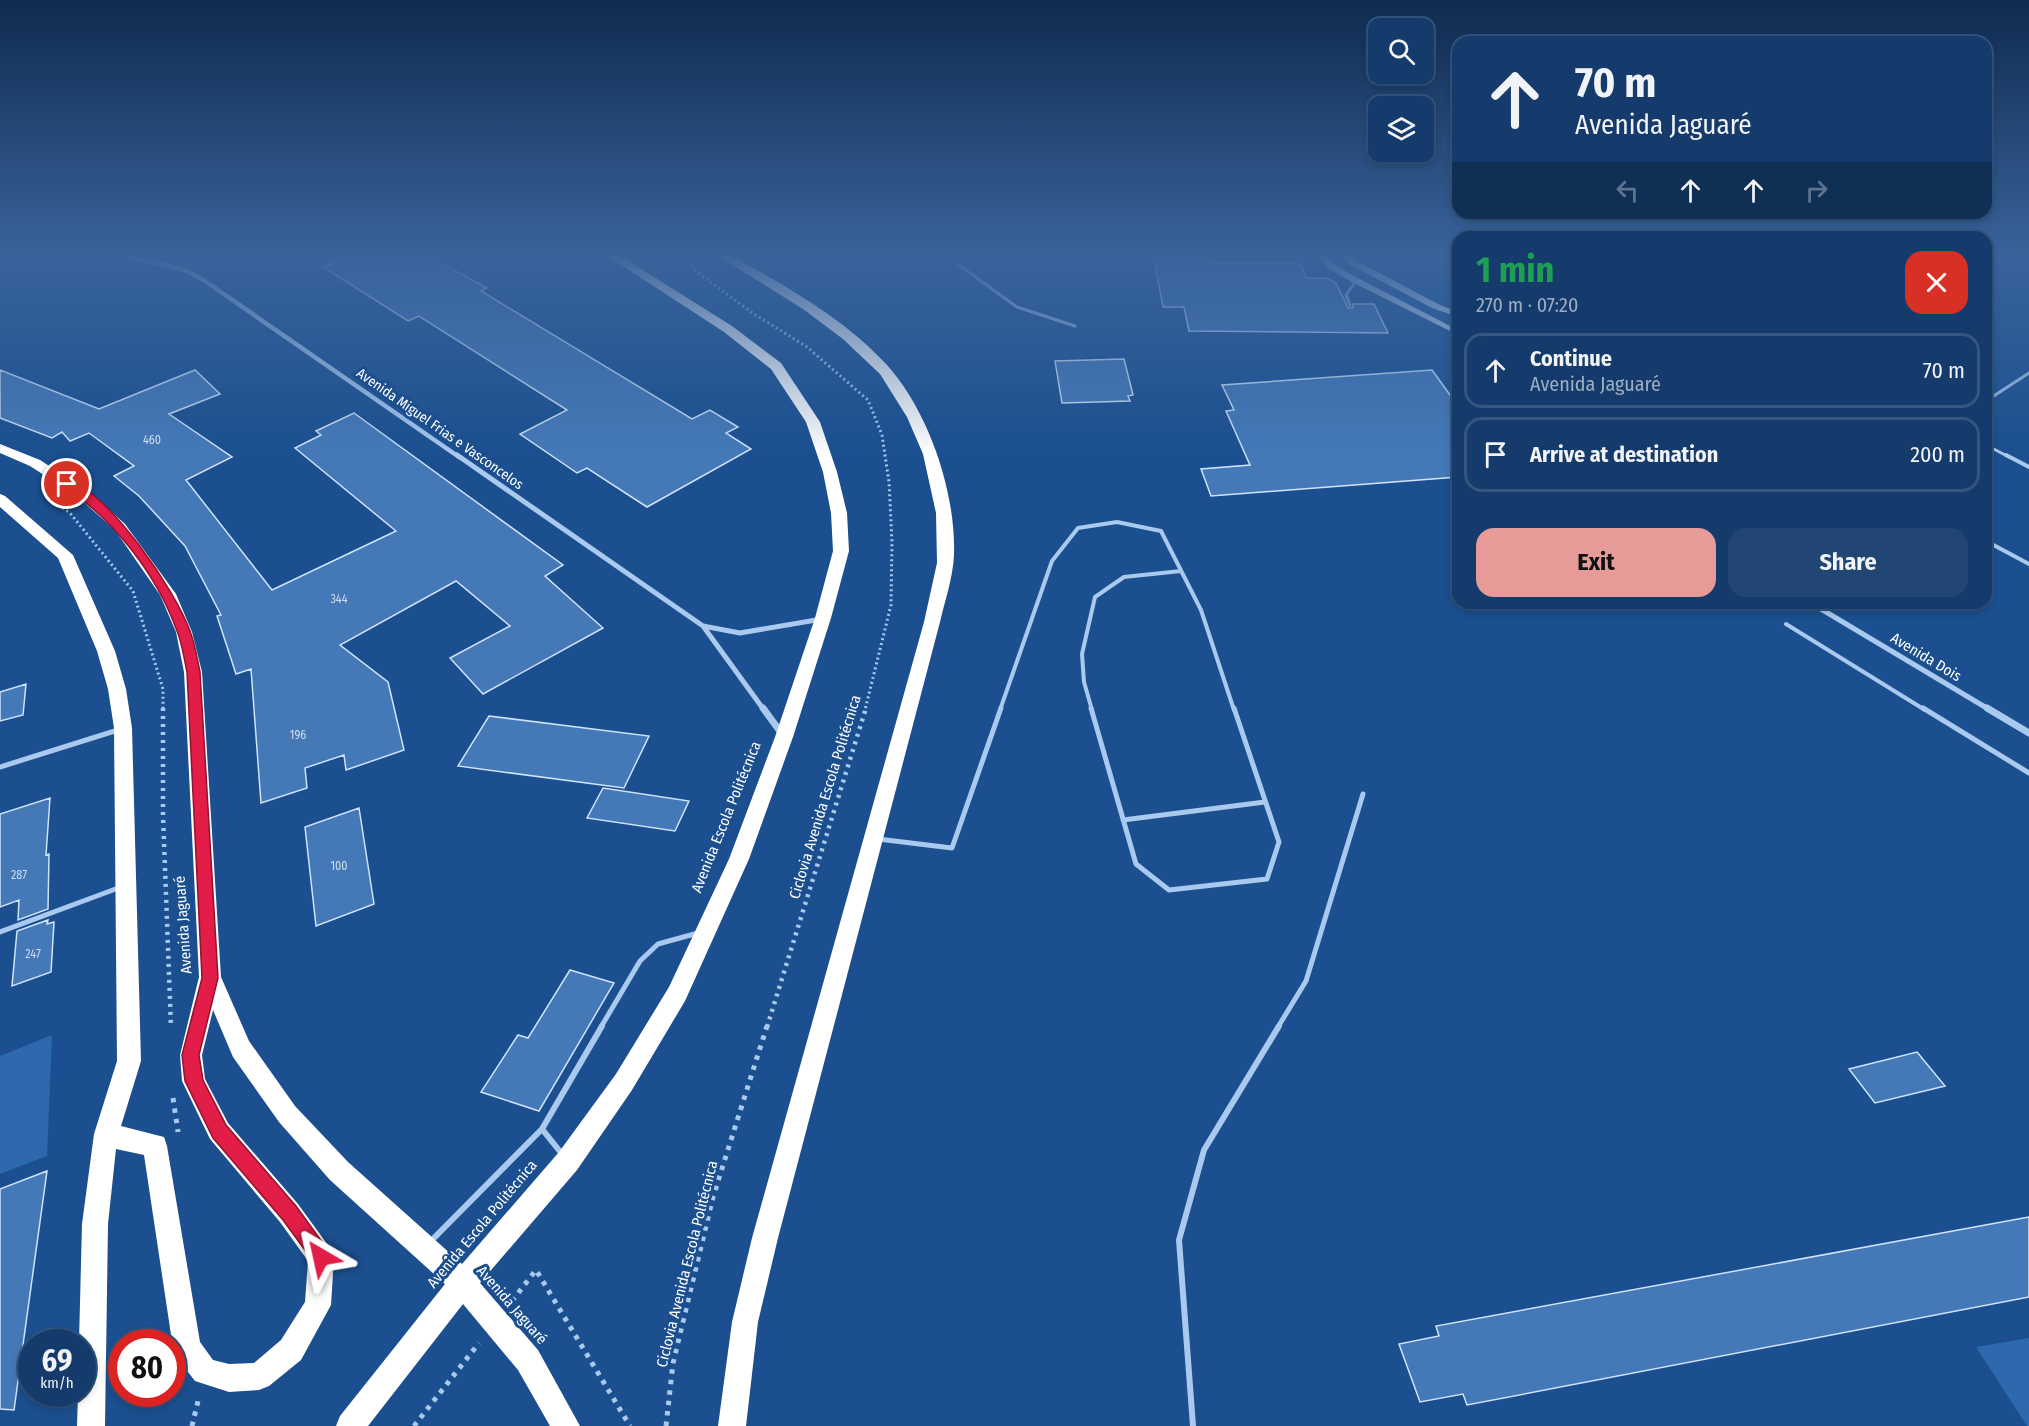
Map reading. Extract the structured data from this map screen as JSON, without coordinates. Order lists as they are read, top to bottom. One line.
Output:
{"streets":{"highway":["Avenida Escola Politécnica","Avenida Jaguaré"],"street":["Avenida Miguel Frias e Vasconcelos","Avenida Dois"],"path":["Ciclovia Avenida Escola Politécnica"]},"crossings":[["Avenida Miguel Frias e Vasconcelos","Avenida Escola Politécnica"],["Avenida Escola Politécnica","Avenida Jaguaré"]],"house_numbers":["460","344","196","100","287","247"],"page":{"turn":["70 m","Avenida Jaguaré"],"heading":["1 min","270 m · 07:20"],"list":[{"name":"Continue","note":"Avenida Jaguaré","value":"70 m"},{"name":"Arrive at destination","value":"200 m"}],"buttons":["Exit","Share"],"speed":"69 km/h","limit":"80"}}
